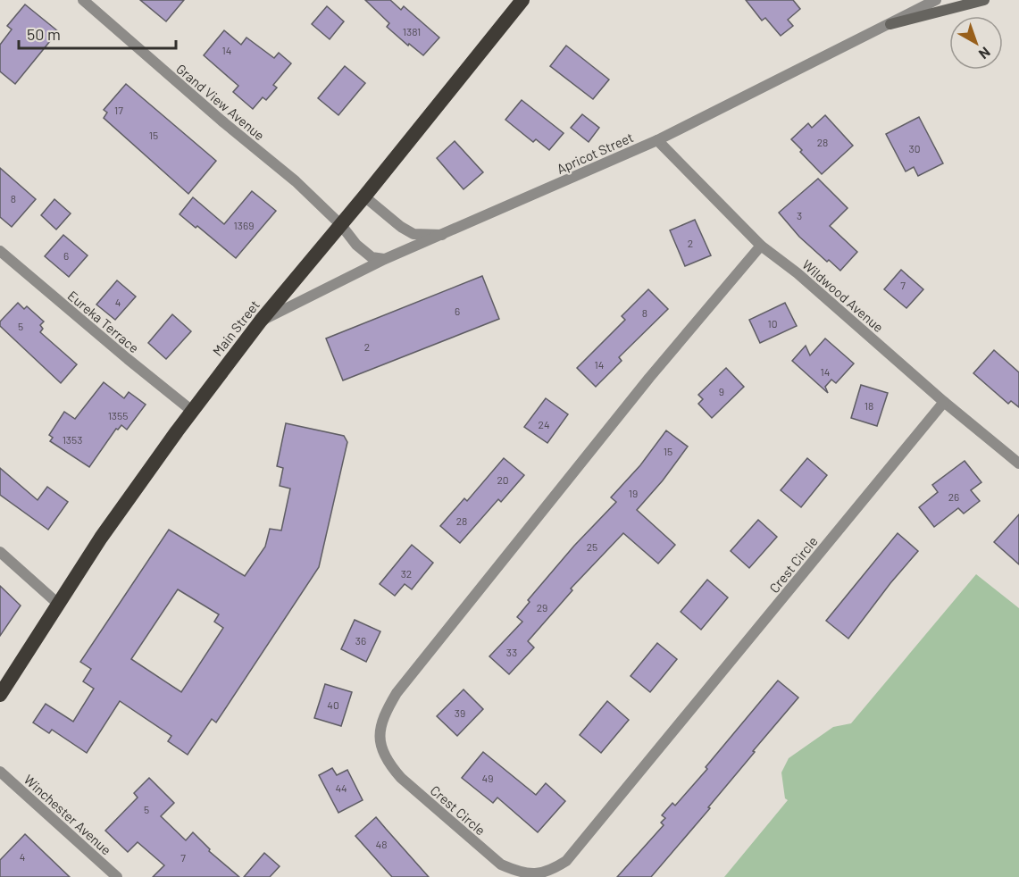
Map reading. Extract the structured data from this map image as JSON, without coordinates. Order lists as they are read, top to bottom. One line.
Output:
{"streets":{"highway":["Main Street"],"street":["Grand View Avenue","Apricot Street","Wildwood Avenue","Eureka Terrace","Crest Circle","Winchester Avenue"]},"crossings":[["Grand View Avenue","Apricot Street"],["Grand View Avenue","Main Street"],["Apricot Street","Wildwood Avenue"],["Apricot Street","Main Street"],["Wildwood Avenue","Crest Circle"],["Eureka Terrace","Main Street"]],"house_numbers":["1381","14","17","15","28","30","8","3","1369","2","6","7","4","6","8","10","5","2","14","14","9","18","1355","24","1353","15","20","19","26","28","25","32","29","36","33","40","39","49","44","5","48","4","7"],"scale_bar":"50 m","north":"bottom right"}
